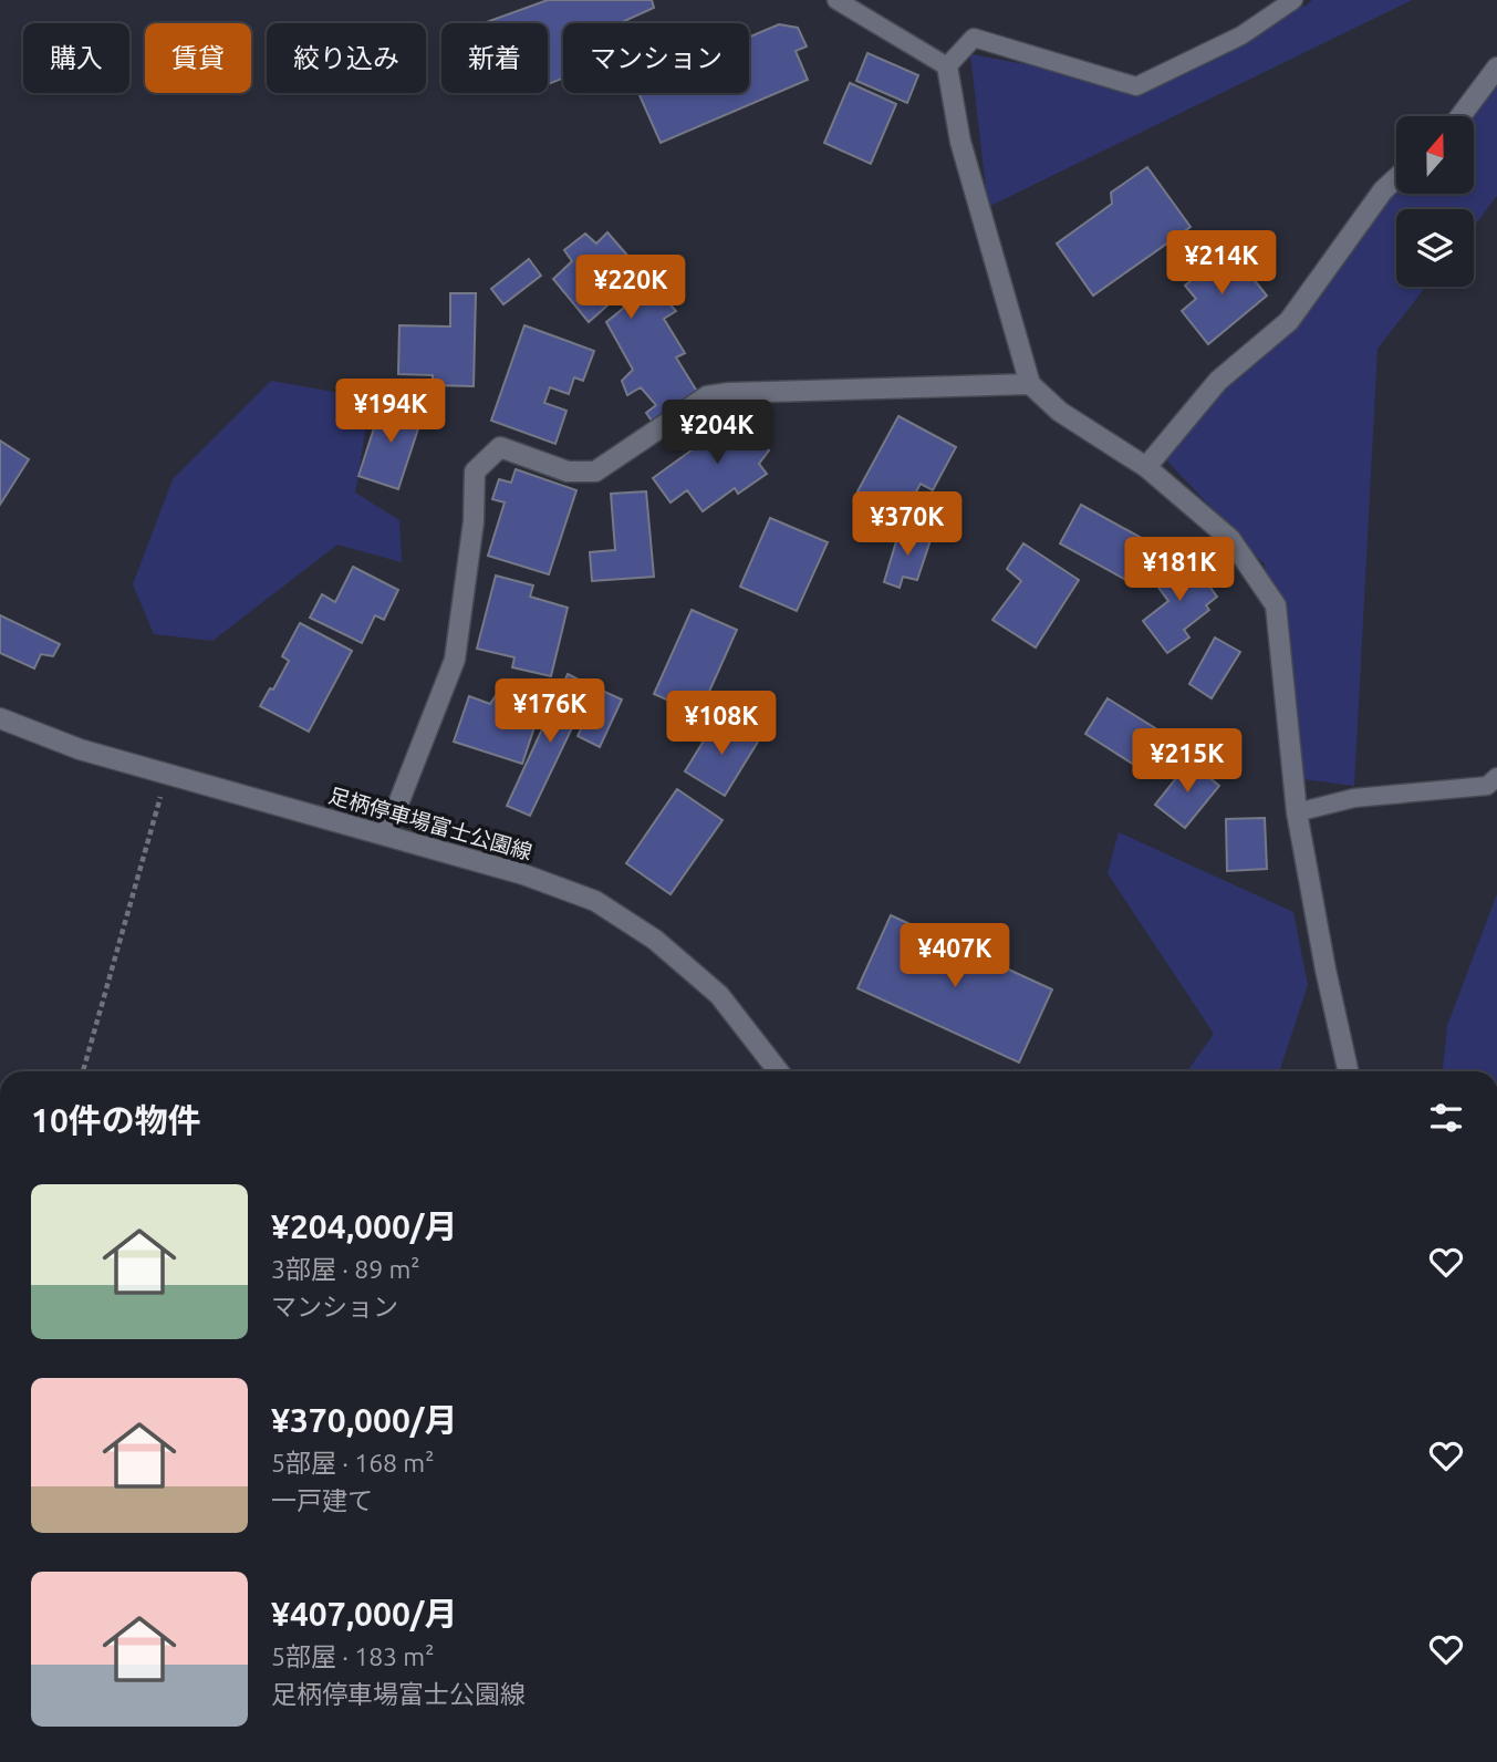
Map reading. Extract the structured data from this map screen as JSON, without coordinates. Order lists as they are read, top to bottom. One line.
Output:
{"streets":{"street":["足柄停車場富士公園線"]},"north":"top","page":{"chip":["購入","賃貸","絞り込み","新着","マンション"],"price":["¥214K","¥220K","¥194K","¥204K","¥370K","¥181K","¥176K","¥108K","¥215K","¥407K"],"heading":"10件の物件","list":[{"name":"¥204,000/月","note":"3部屋 · 89 m² · マンション"},{"name":"¥370,000/月","note":"5部屋 · 168 m² · 一戸建て"},{"name":"¥407,000/月","note":"5部屋 · 183 m² · 足柄停車場富士公園線"}]}}
